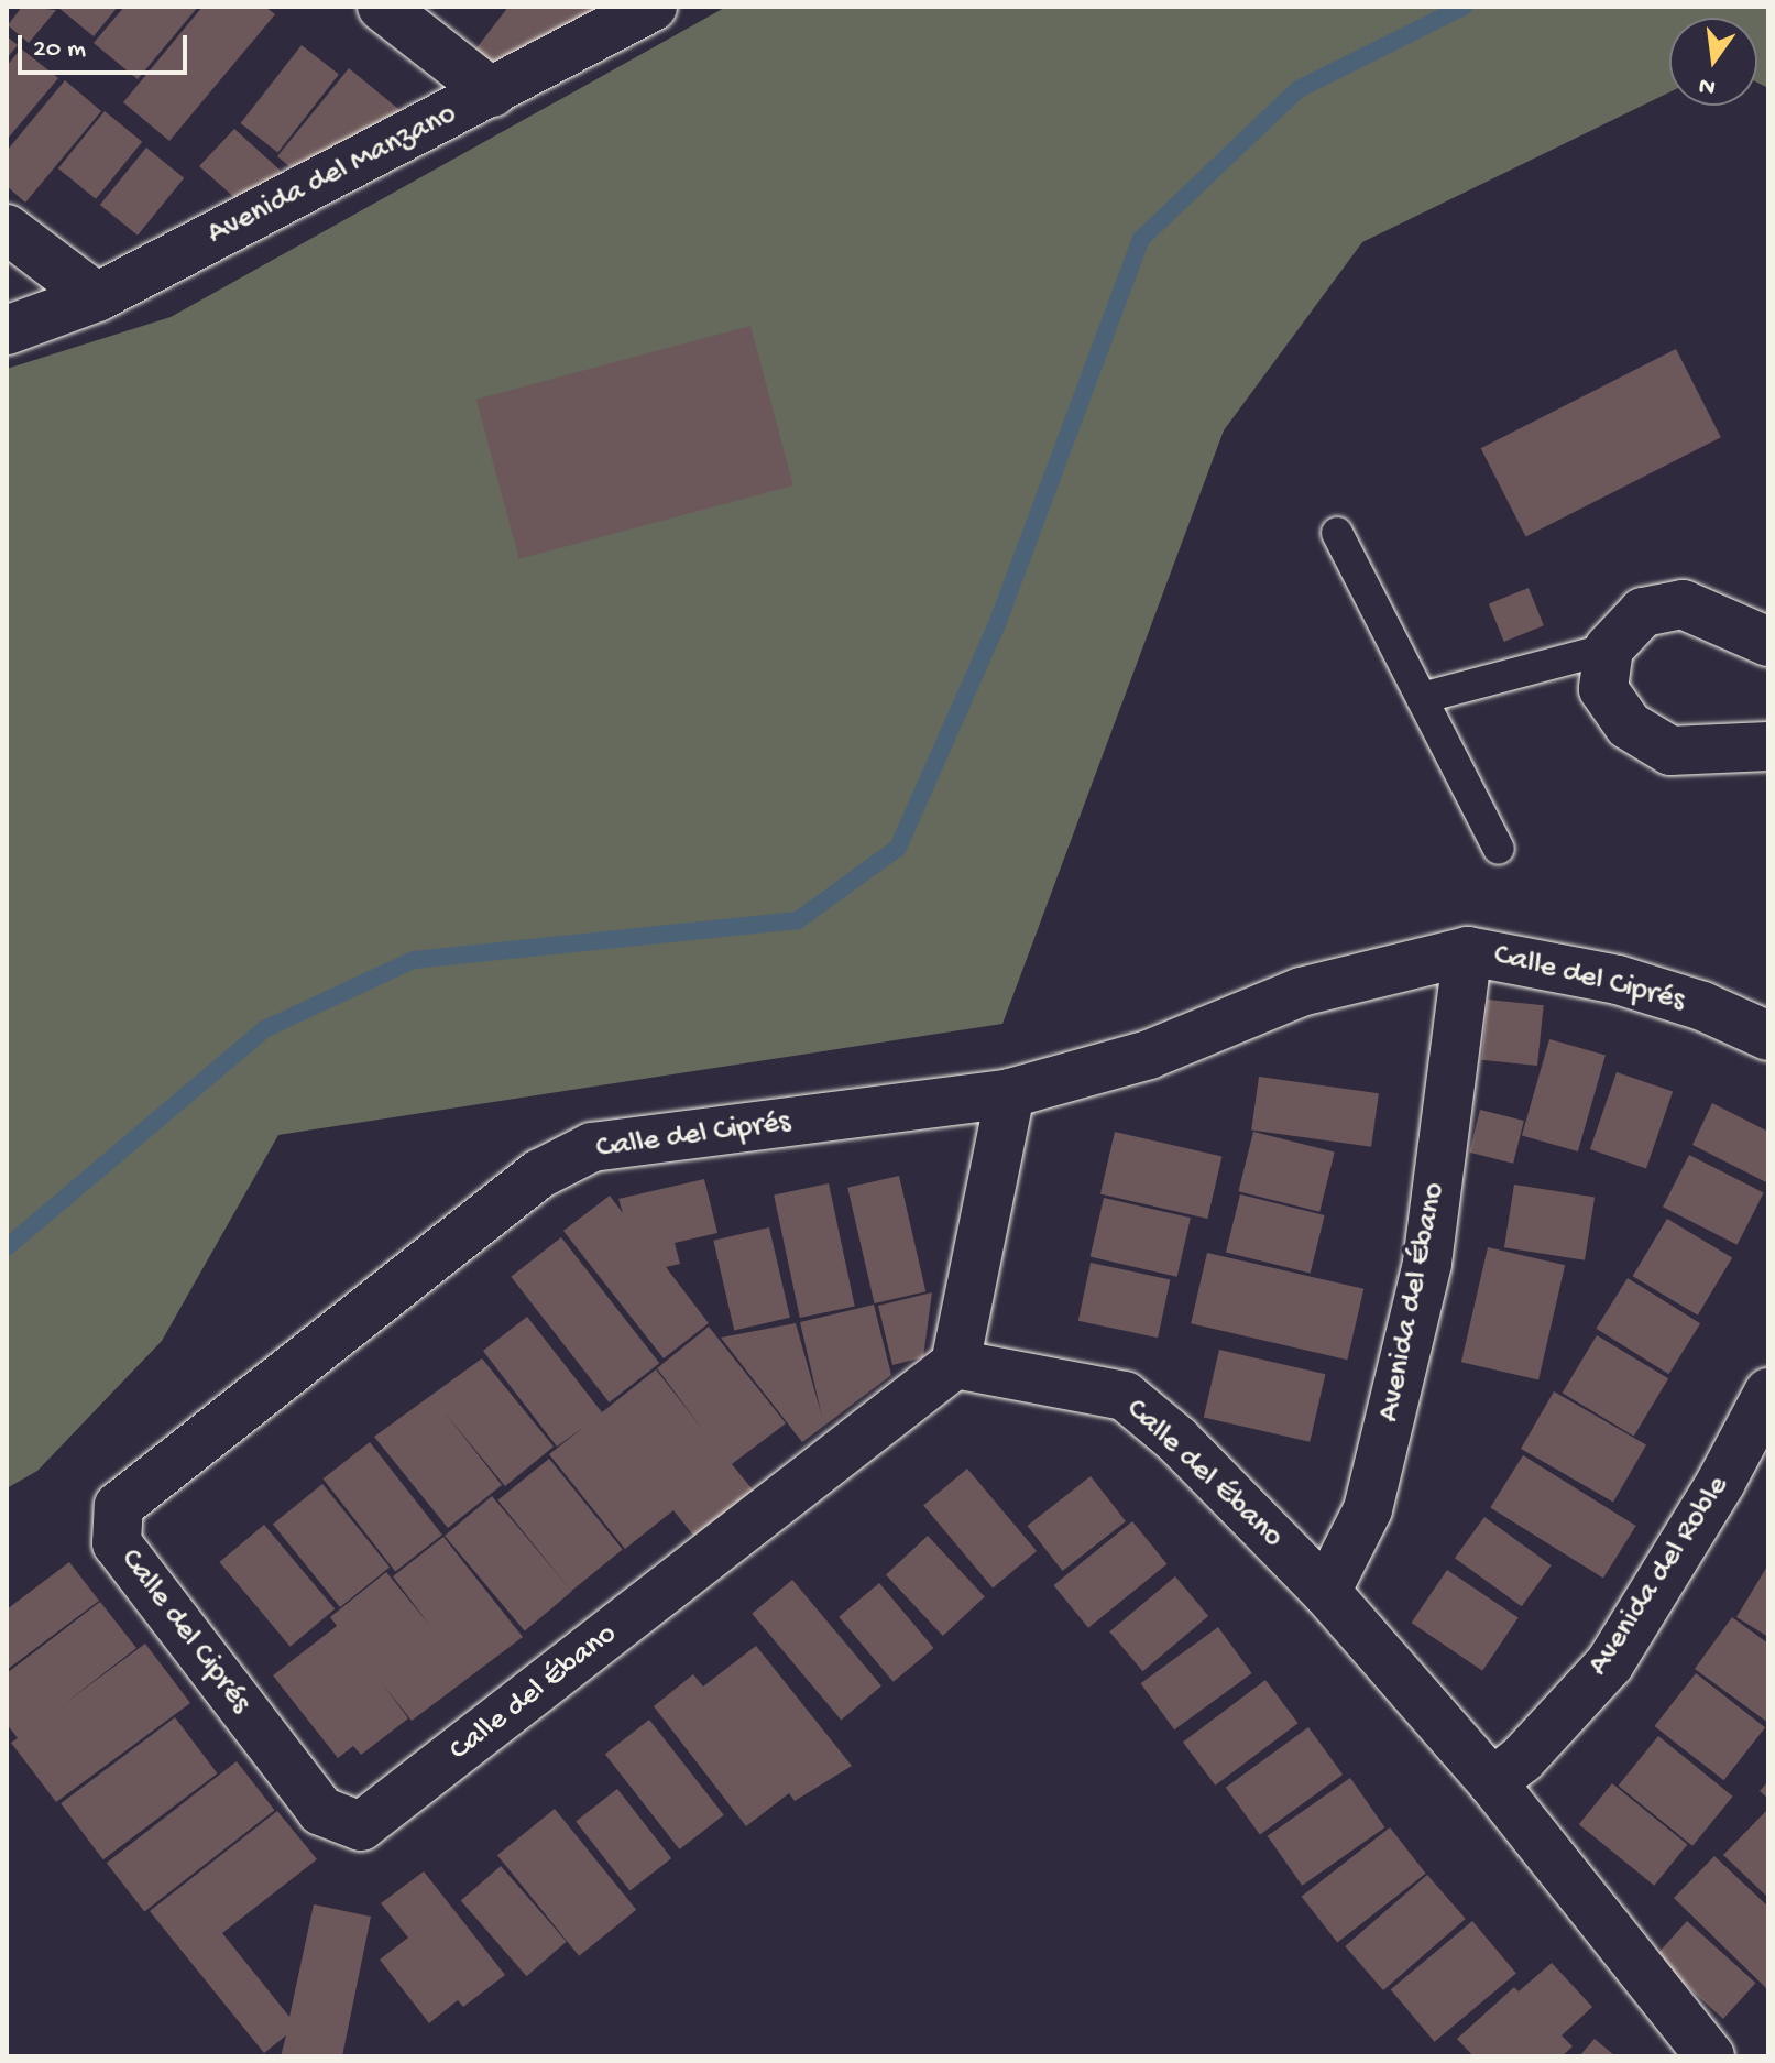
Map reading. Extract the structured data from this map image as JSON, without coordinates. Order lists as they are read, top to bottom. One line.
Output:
{"streets":{"street":["Avenida del Manzano","Calle del Ciprés","Avenida del Ébano","Calle del Ébano","Avenida del Roble"]},"crossings":[["Calle del Ciprés","Avenida del Ébano"],["Calle del Ciprés","Calle del Ébano"],["Avenida del Ébano","Calle del Ébano"],["Calle del Ébano","Avenida del Roble"]],"scale_bar":"20 m","north":"bottom"}
